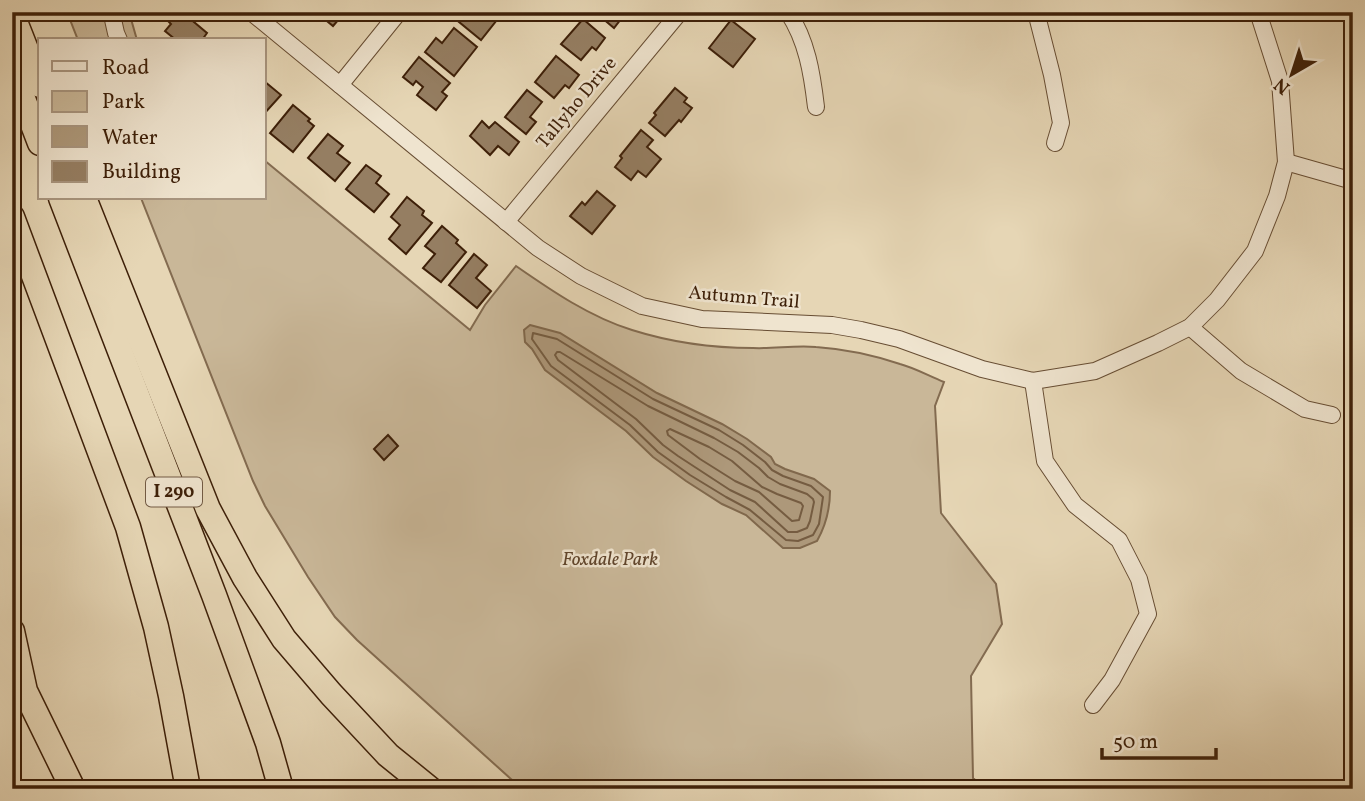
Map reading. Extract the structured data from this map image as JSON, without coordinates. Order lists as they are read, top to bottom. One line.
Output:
{"streets":{"highway":["I 290"],"street":["Tallyho Drive","Autumn Trail"]},"crossings":[["Tallyho Drive","Autumn Trail"]],"parks":["Foxdale Park"],"legend":["Road","Park","Water","Building"],"scale_bar":"50 m","north":"bottom left"}
